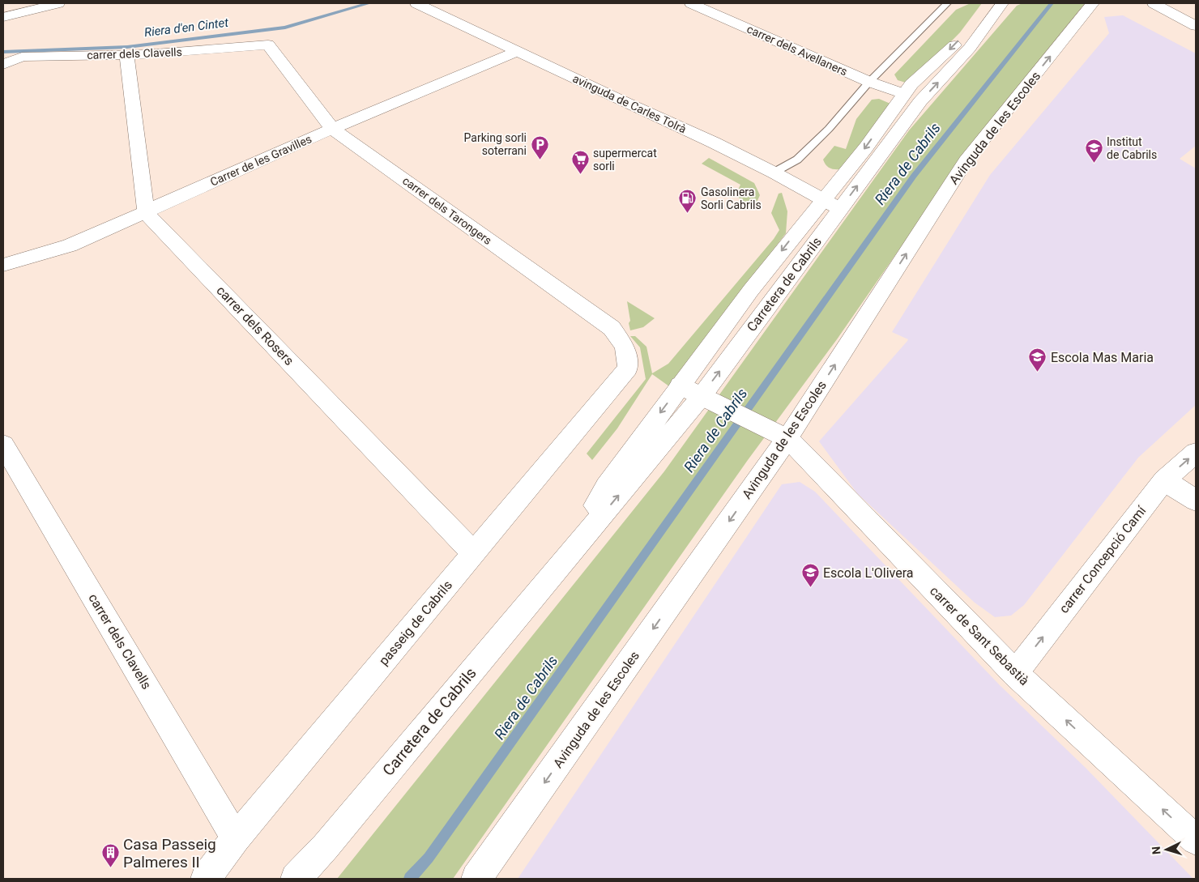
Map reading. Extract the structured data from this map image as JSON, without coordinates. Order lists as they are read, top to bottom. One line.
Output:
{"streets":{"street":["carrer dels Avellaners","carrer dels Clavells","avinguda de Carles Tolrà","Avinguda de les Escoles","Carrer de les Gravilles","carrer dels Tarongers","Carretera de Cabrils","carrer dels Rosers","carrer Concepció Camí","passeig de Cabrils","carrer de Sant Sebastià"]},"crossings":[["carrer dels Avellaners","Carretera de Cabrils"],["carrer dels Clavells","carrer dels Tarongers"],["carrer dels Clavells","passeig de Cabrils"],["avinguda de Carles Tolrà","Carrer de les Gravilles"],["avinguda de Carles Tolrà","Carretera de Cabrils"],["Avinguda de les Escoles","carrer de Sant Sebastià"],["Carrer de les Gravilles","carrer dels Tarongers"],["Carrer de les Gravilles","carrer dels Rosers"],["carrer dels Tarongers","passeig de Cabrils"],["Carretera de Cabrils","carrer de Sant Sebastià"],["carrer dels Rosers","passeig de Cabrils"],["carrer Concepció Camí","carrer de Sant Sebastià"]],"one_way":["carrer Concepció Camí","carrer de Sant Sebastià"],"water":["Riera d'en Cintet","Riera de Cabrils"],"places":{"parking":["Parking sorli soterrani"],"school or university":["Institut de Cabrils","Escola Mas Maria","Escola L'Olivera"],"supermarket":["supermercat sorli"],"fuel station":["Gasolinera Sorli Cabrils"],"building":["Casa Passeig Palmeres II"]},"north":"left"}
